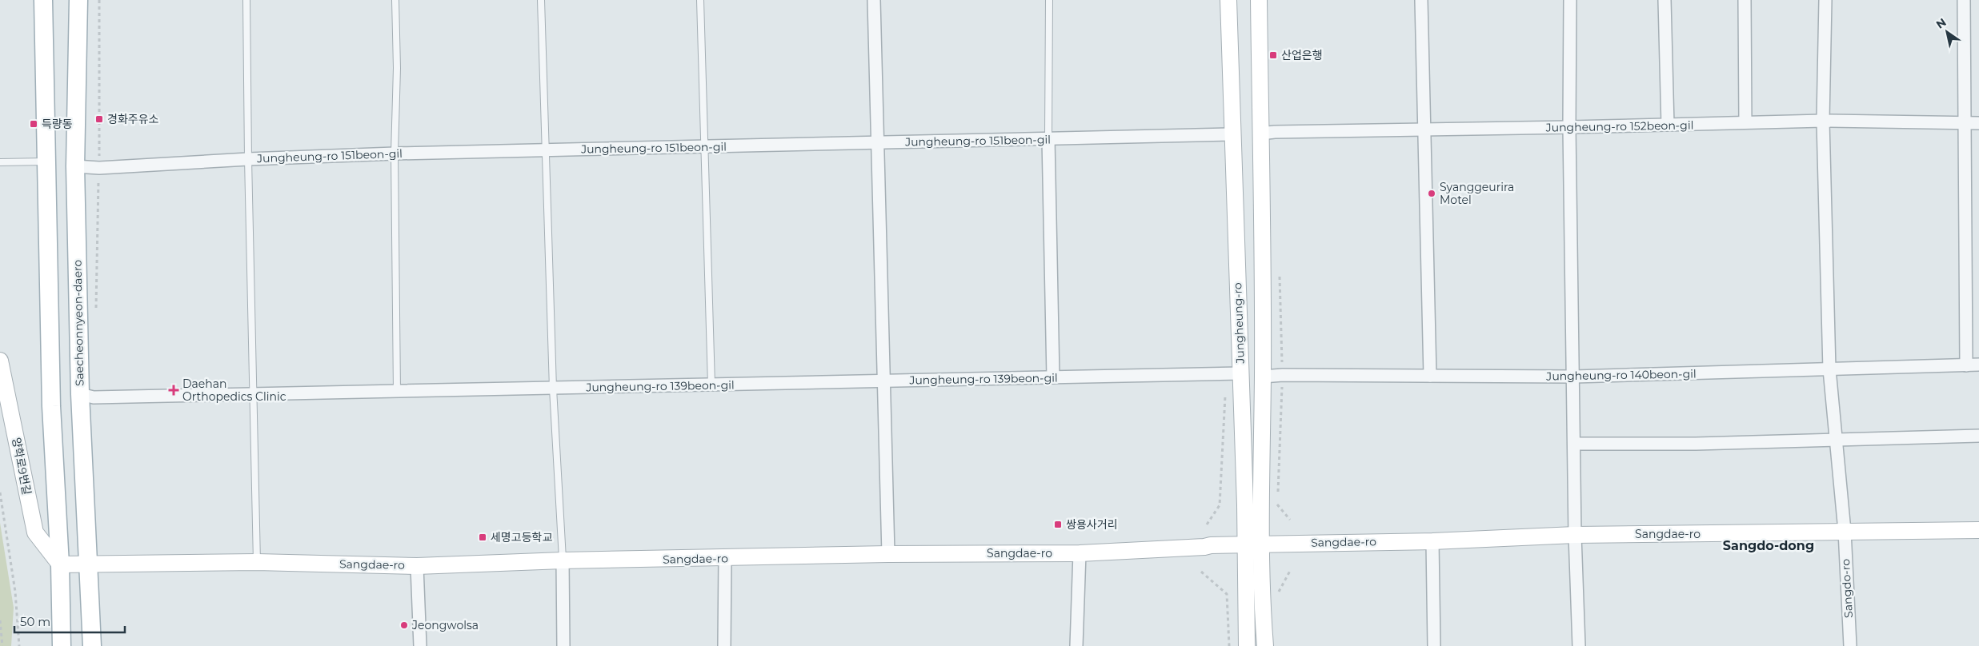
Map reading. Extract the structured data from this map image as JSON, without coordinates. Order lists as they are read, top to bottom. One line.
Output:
{"streets":{"main road":["Saecheonnyeon-daero","Jungheung-ro","양학로9번길","Sangdae-ro"],"street":["Jungheung-ro 152beon-gil","Jungheung-ro 151beon-gil","Jungheung-ro 140beon-gil","Jungheung-ro 139beon-gil","Sangdo-ro"]},"crossings":[["Jungheung-ro 152beon-gil","Jungheung-ro"],["Jungheung-ro 152beon-gil","Sangdo-ro"],["Jungheung-ro 151beon-gil","Saecheonnyeon-daero"],["Jungheung-ro 151beon-gil","Jungheung-ro"],["Saecheonnyeon-daero","Jungheung-ro 139beon-gil"],["Saecheonnyeon-daero","Sangdae-ro"],["Jungheung-ro","Jungheung-ro 140beon-gil"],["Jungheung-ro","Jungheung-ro 139beon-gil"],["Jungheung-ro","Sangdae-ro"],["Jungheung-ro 140beon-gil","Sangdo-ro"],["양학로9번길","Sangdae-ro"],["Sangdae-ro","Sangdo-ro"]],"districts":["Sangdo-dong"],"places":{"transit":["산업은행","경화주유소","득량동","쌍용사거리","세명고등학교"],"other":["Syanggeurira Motel","Jeongwolsa"],"health":["Daehan Orthopedics Clinic"]},"scale_bar":"50 m","north":"top left"}
